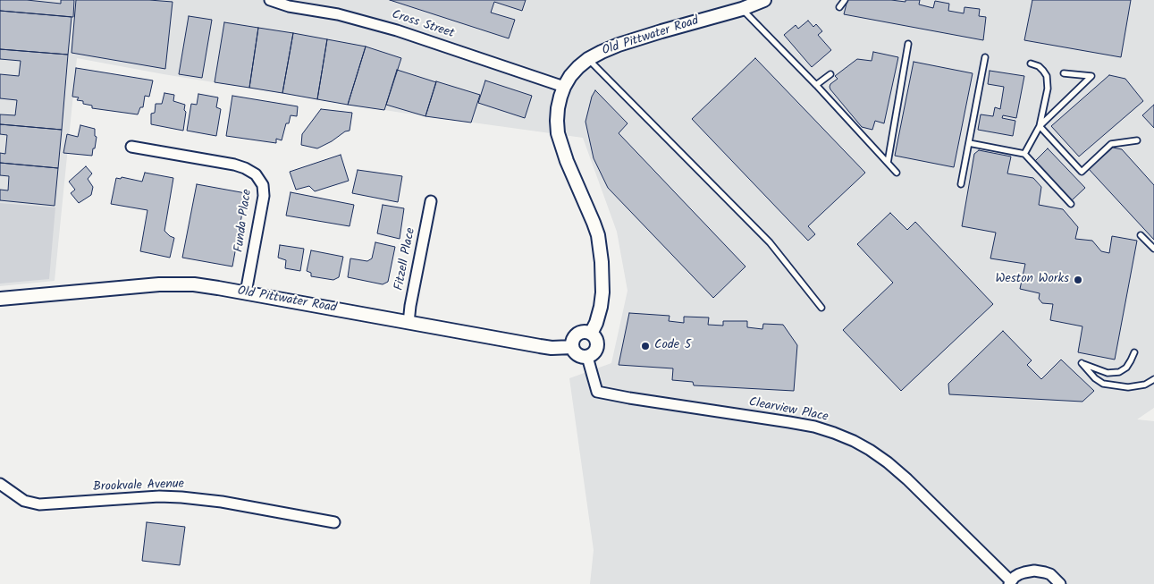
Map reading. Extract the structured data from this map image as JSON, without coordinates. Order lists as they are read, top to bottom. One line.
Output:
{"streets":{"street":["Cross Street","Old Pittwater Road","Funda Place","Fitzell Place","Clearview Place","Brookvale Avenue"]},"crossings":[["Cross Street","Old Pittwater Road"],["Old Pittwater Road","Funda Place"],["Old Pittwater Road","Fitzell Place"],["Old Pittwater Road","Clearview Place"]],"places":["Weston Works","Code 5"]}
